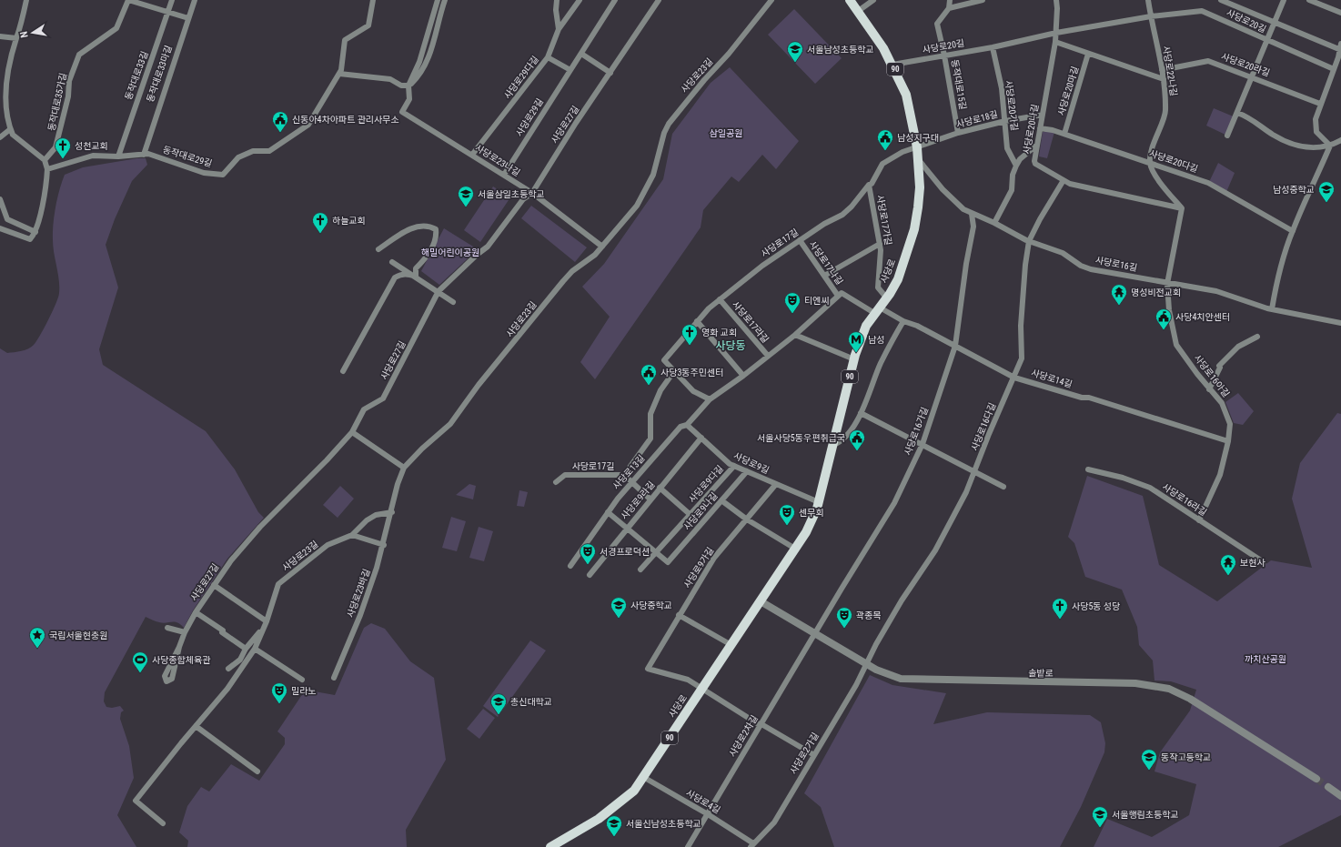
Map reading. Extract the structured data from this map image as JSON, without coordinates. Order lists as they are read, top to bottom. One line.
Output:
{"streets":{"main road":["90","사당로"],"street":["사당로20길","사당로20라길","사당로22나길","동작대로33마길","동작대로33길","사당로23길","사당로29다길","동작대로15길","사당로20마길","동작대로35가길","사당로20가길","사당로29길","사당로18길","사당로27길","사당로20나길","동작대로29길","사당로23나길","사당로20다길","사당로17가길","사당로17길","사당로17나길","사당로16길","사당로17라길","사당로16아길","사당로14길","사당로16다길","사당로16가길","사당로9길","사당로13길","사당로9다길","사당로16라길","사당로9라길","사당로9나길","사당로9가길","사당로23바길","솔밭로","사당로2차길","사당로2가길","사당로4길"]},"crossings":[["사당로20길","사당로22나길"],["사당로20길","동작대로15길"],["사당로20길","사당로20가길"],["사당로20길","사당로20나길"],["사당로20길","사당로"],["사당로20라길","사당로22나길"],["사당로22나길","사당로20다길"],["동작대로33마길","동작대로29길"],["동작대로33길","동작대로29길"],["사당로23길","사당로23나길"],["사당로23길","사당로23바길"],["사당로29다길","사당로23나길"],["동작대로15길","사당로18길"],["사당로20마길","사당로20다길"],["사당로20가길","사당로18길"],["사당로29길","사당로23나길"],["사당로18길","사당로20나길"],["사당로18길","사당로17길"],["사당로18길","사당로"],["사당로27길","사당로23나길"],["사당로20나길","사당로20다길"],["사당로20나길","사당로16다길"],["사당로17가길","사당로17길"],["사당로17가길","사당로"],["사당로17길","사당로17나길"],["사당로17길","사당로"],["사당로17길","사당로17라길"],["사당로17나길","사당로13길"],["사당로16길","사당로"],["사당로16길","사당로16아길"],["사당로16길","사당로16다길"],["사당로16길","사당로16가길"],["사당로","사당로14길"],["사당로","사당로9길"],["사당로","사당로9가길"],["사당로","솔밭로"],["사당로","사당로4길"],["사당로17라길","사당로13길"],["사당로16아길","사당로14길"],["사당로16아길","사당로16라길"],["사당로14길","사당로16다길"],["사당로14길","사당로16가길"],["사당로16다길","솔밭로"],["사당로16다길","사당로2가길"],["사당로16가길","솔밭로"],["사당로16가길","사당로2차길"],["사당로9길","사당로13길"],["사당로9길","사당로9다길"],["사당로9길","사당로9라길"],["사당로9길","사당로9나길"],["사당로9길","사당로9가길"],["사당로9다길","사당로9라길"],["사당로9다길","사당로9나길"],["솔밭로","사당로2차길"],["솔밭로","사당로2가길"],["사당로2차길","사당로4길"],["사당로2가길","사당로4길"]],"districts":["사당동"],"parks":["삼일공원","해밀어린이공원","까치산공원"],"places":{"school or university":["서울남성초등학교","남성중학교","서울삼일초등학교","사당중학교","총신대학교","동작고등학교","서울행림초등학교","서울신남성초등학교"],"public building":["신동아4차아파트 관리사무소","남성지구대","사당4치안센터","사당3동주민센터","서울사당5동우편취급국"],"church":["성천교회","하늘교회","영화 교회","사당5동 성당"],"temple":["명성비전교회","보현사"],"theatre":["티엔씨","센무회","서경프로덕션","곽종목","밀라노"],"metro station":["남성"],"place":["국립서울현충원"],"sports":["사당종합체육관"]},"north":"left"}
